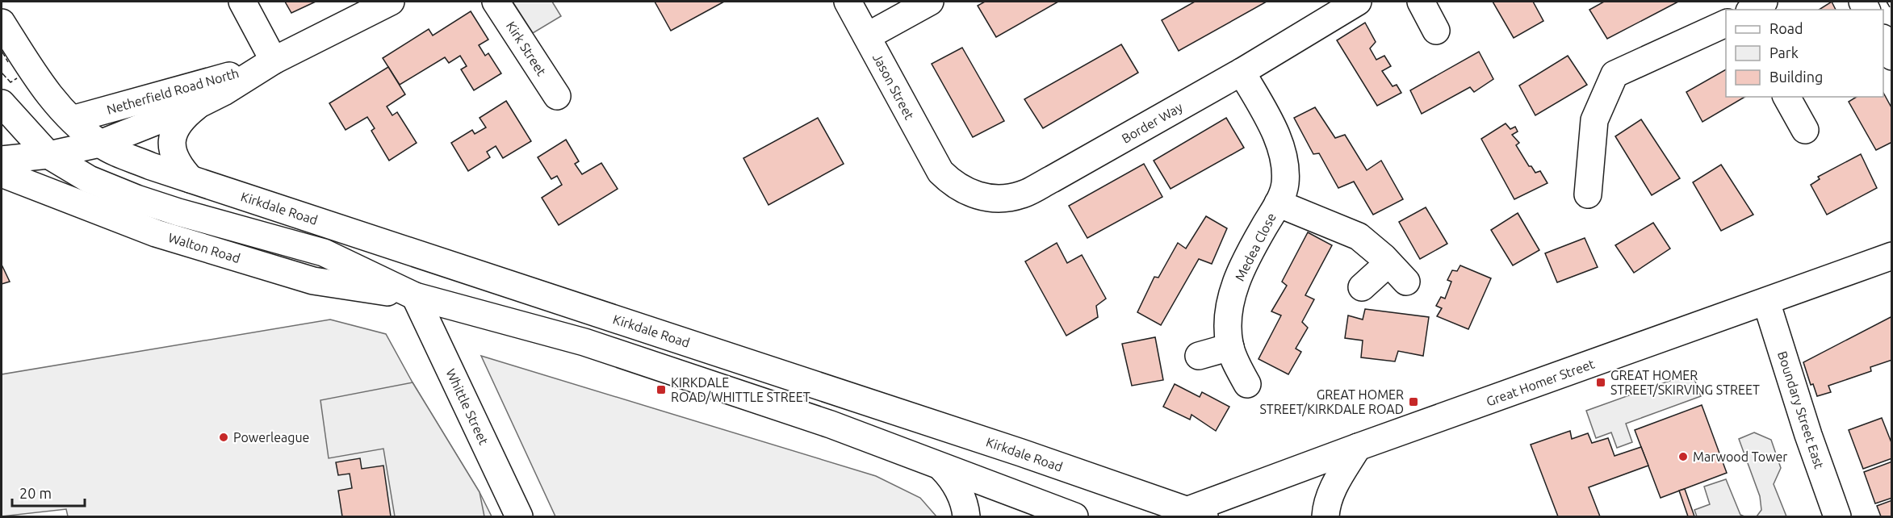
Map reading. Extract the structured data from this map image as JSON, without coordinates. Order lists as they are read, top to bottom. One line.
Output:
{"streets":{"main road":["Kirk Street","Jason Street","Netherfield Road North","Border Way","Kirkdale Road","Medea Close","Walton Road","Great Homer Street","Whittle Street","Boundary Street East"]},"crossings":[["Jason Street","Border Way"],["Netherfield Road North","Kirkdale Road"],["Border Way","Medea Close"],["Kirkdale Road","Great Homer Street"],["Walton Road","Whittle Street"],["Great Homer Street","Boundary Street East"]],"places":{"transit":["GREAT HOMER STREET/SKIRVING STREET","KIRKDALE ROAD/WHITTLE STREET","GREAT HOMER STREET/KIRKDALE ROAD"],"other":["Powerleague","Marwood Tower"]},"legend":["Road","Park","Building"],"scale_bar":"20 m"}
